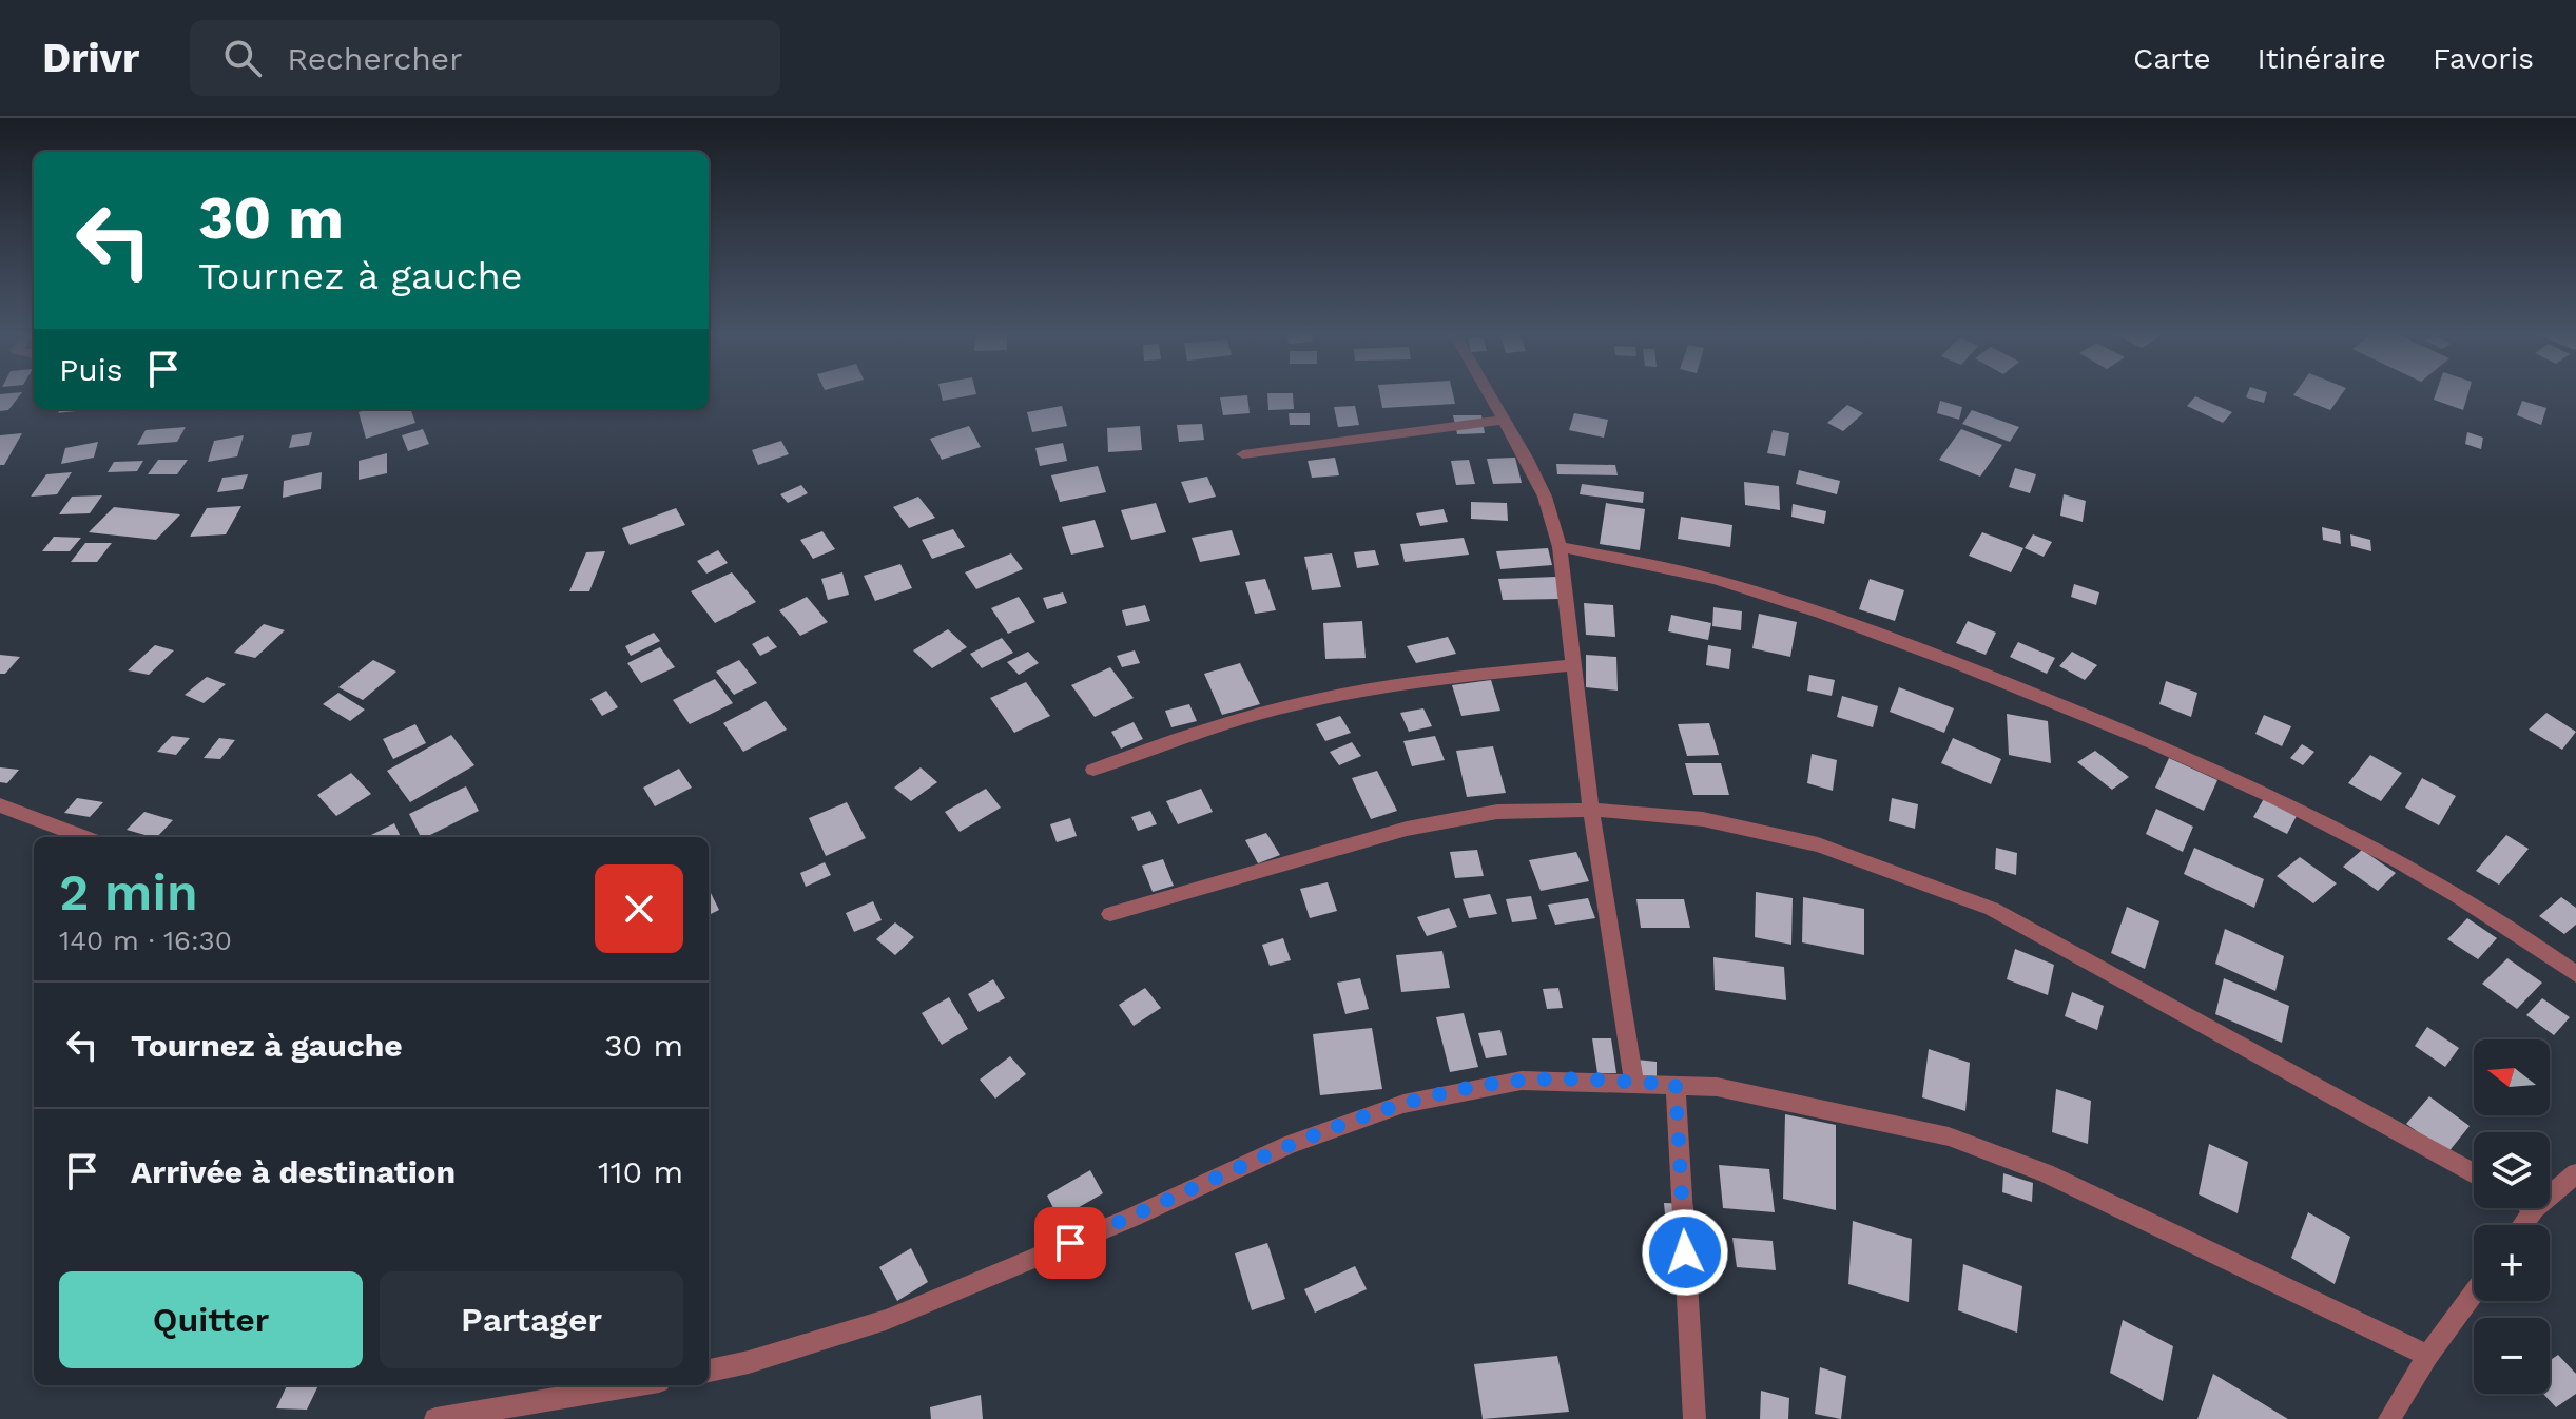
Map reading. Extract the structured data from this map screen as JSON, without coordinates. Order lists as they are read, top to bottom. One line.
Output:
{"north":"left","page":{"header":"Drivr","search":"Rechercher","nav":["Carte","Itinéraire","Favoris"],"turn":["30 m","Tournez à gauche"],"then":"Puis","heading":["2 min","140 m · 16:30"],"list":[{"name":"Tournez à gauche","value":"30 m"},{"name":"Arrivée à destination","value":"110 m"}],"map_buttons":["+","−"],"buttons":["Quitter","Partager"]}}
